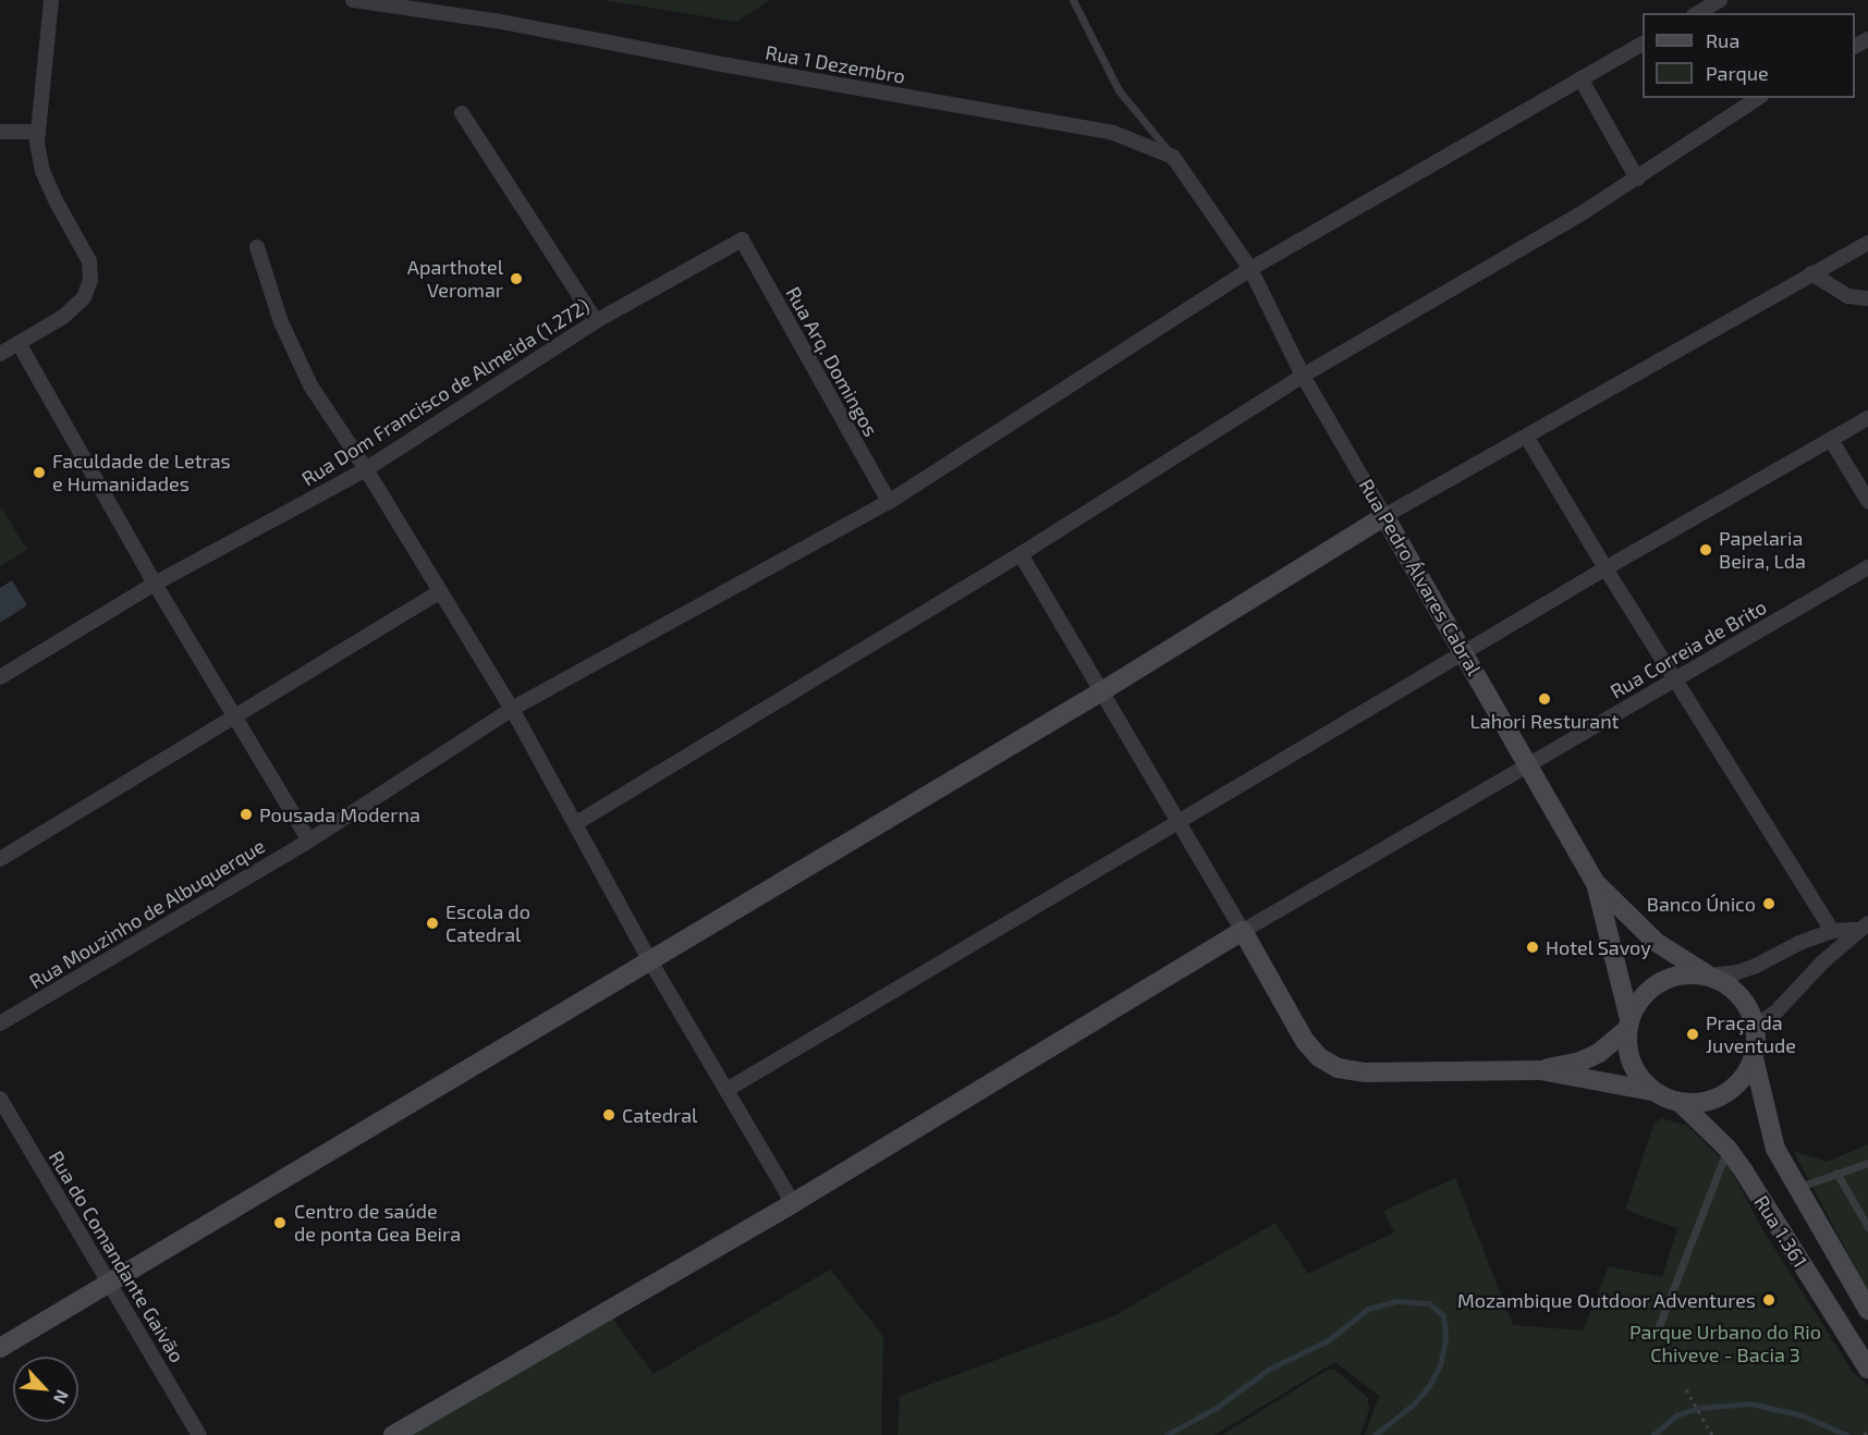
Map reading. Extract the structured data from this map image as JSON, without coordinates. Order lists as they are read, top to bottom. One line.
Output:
{"streets":{"street":["Rua 1 Dezembro","Rua Arq. Domingos","Rua Dom Francisco de Almeida (1.272)","Rua Pedro Álvares Cabral","Rua Correia de Brito","Rua Mouzinho de Albuquerque","Rua 1.361","Rua do Comandante Gaivão"]},"crossings":[["Rua Arq. Domingos","Rua Dom Francisco de Almeida (1.272)"],["Rua Arq. Domingos","Rua Mouzinho de Albuquerque"],["Rua Pedro Álvares Cabral","Rua Correia de Brito"],["Rua Pedro Álvares Cabral","Rua Mouzinho de Albuquerque"]],"parks":["Parque Urbano do Rio Chiveve - Bacia 3"],"places":["Aparthotel Veromar","Faculdade de Letras e Humanidades","Papelaria Beira, Lda","Lahori Resturant","Pousada Moderna","Banco Único","Escola do Catedral","Hotel Savoy","Praça da Juventude","Catedral","Centro de saúde de ponta Gea Beira","Mozambique Outdoor Adventures"],"legend":["Rua","Parque"],"north":"bottom right"}
